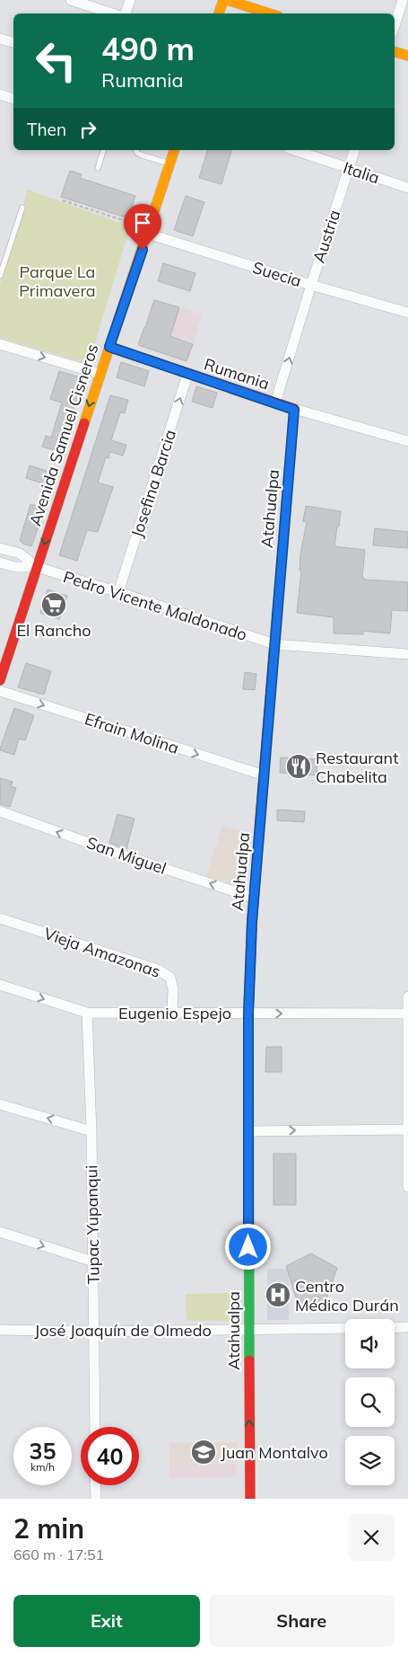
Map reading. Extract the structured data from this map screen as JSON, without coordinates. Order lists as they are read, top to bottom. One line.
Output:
{"streets":{"street":["Italia","Austria","Suecia","Rumania","Avenida Samuel Cisneros","Josefina Barcia","Atahualpa","Pedro Vicente Maldonado","Efrain Molina","San Miguel","Vieja Amazonas","Eugenio Espejo","Tupac Yupanqui","José Joaquín de Olmedo"]},"crossings":[["Italia","Austria"],["Austria","Suecia"],["Austria","Rumania"],["Suecia","Avenida Samuel Cisneros"],["Rumania","Avenida Samuel Cisneros"],["Rumania","Josefina Barcia"],["Rumania","Atahualpa"],["Avenida Samuel Cisneros","Pedro Vicente Maldonado"],["Josefina Barcia","Pedro Vicente Maldonado"],["Atahualpa","Pedro Vicente Maldonado"],["Atahualpa","Efrain Molina"],["Atahualpa","San Miguel"],["Atahualpa","Eugenio Espejo"],["Atahualpa","José Joaquín de Olmedo"],["Vieja Amazonas","Eugenio Espejo"],["Eugenio Espejo","Tupac Yupanqui"],["Tupac Yupanqui","José Joaquín de Olmedo"]],"one_way":["Austria","Avenida Samuel Cisneros","Josefina Barcia","Efrain Molina","San Miguel","Eugenio Espejo"],"parks":["Parque La Primavera"],"places":{"supermarket":["El Rancho"],"restaurant":["Restaurant Chabelita"],"hospital":["Centro Médico Durán"],"school or university":["Juan Montalvo"]},"page":{"turn":["490 m","Rumania"],"then":"Then","speed":"35 km/h","limit":"40","heading":["2 min","660 m · 17:51"],"buttons":["Exit","Share"]}}
